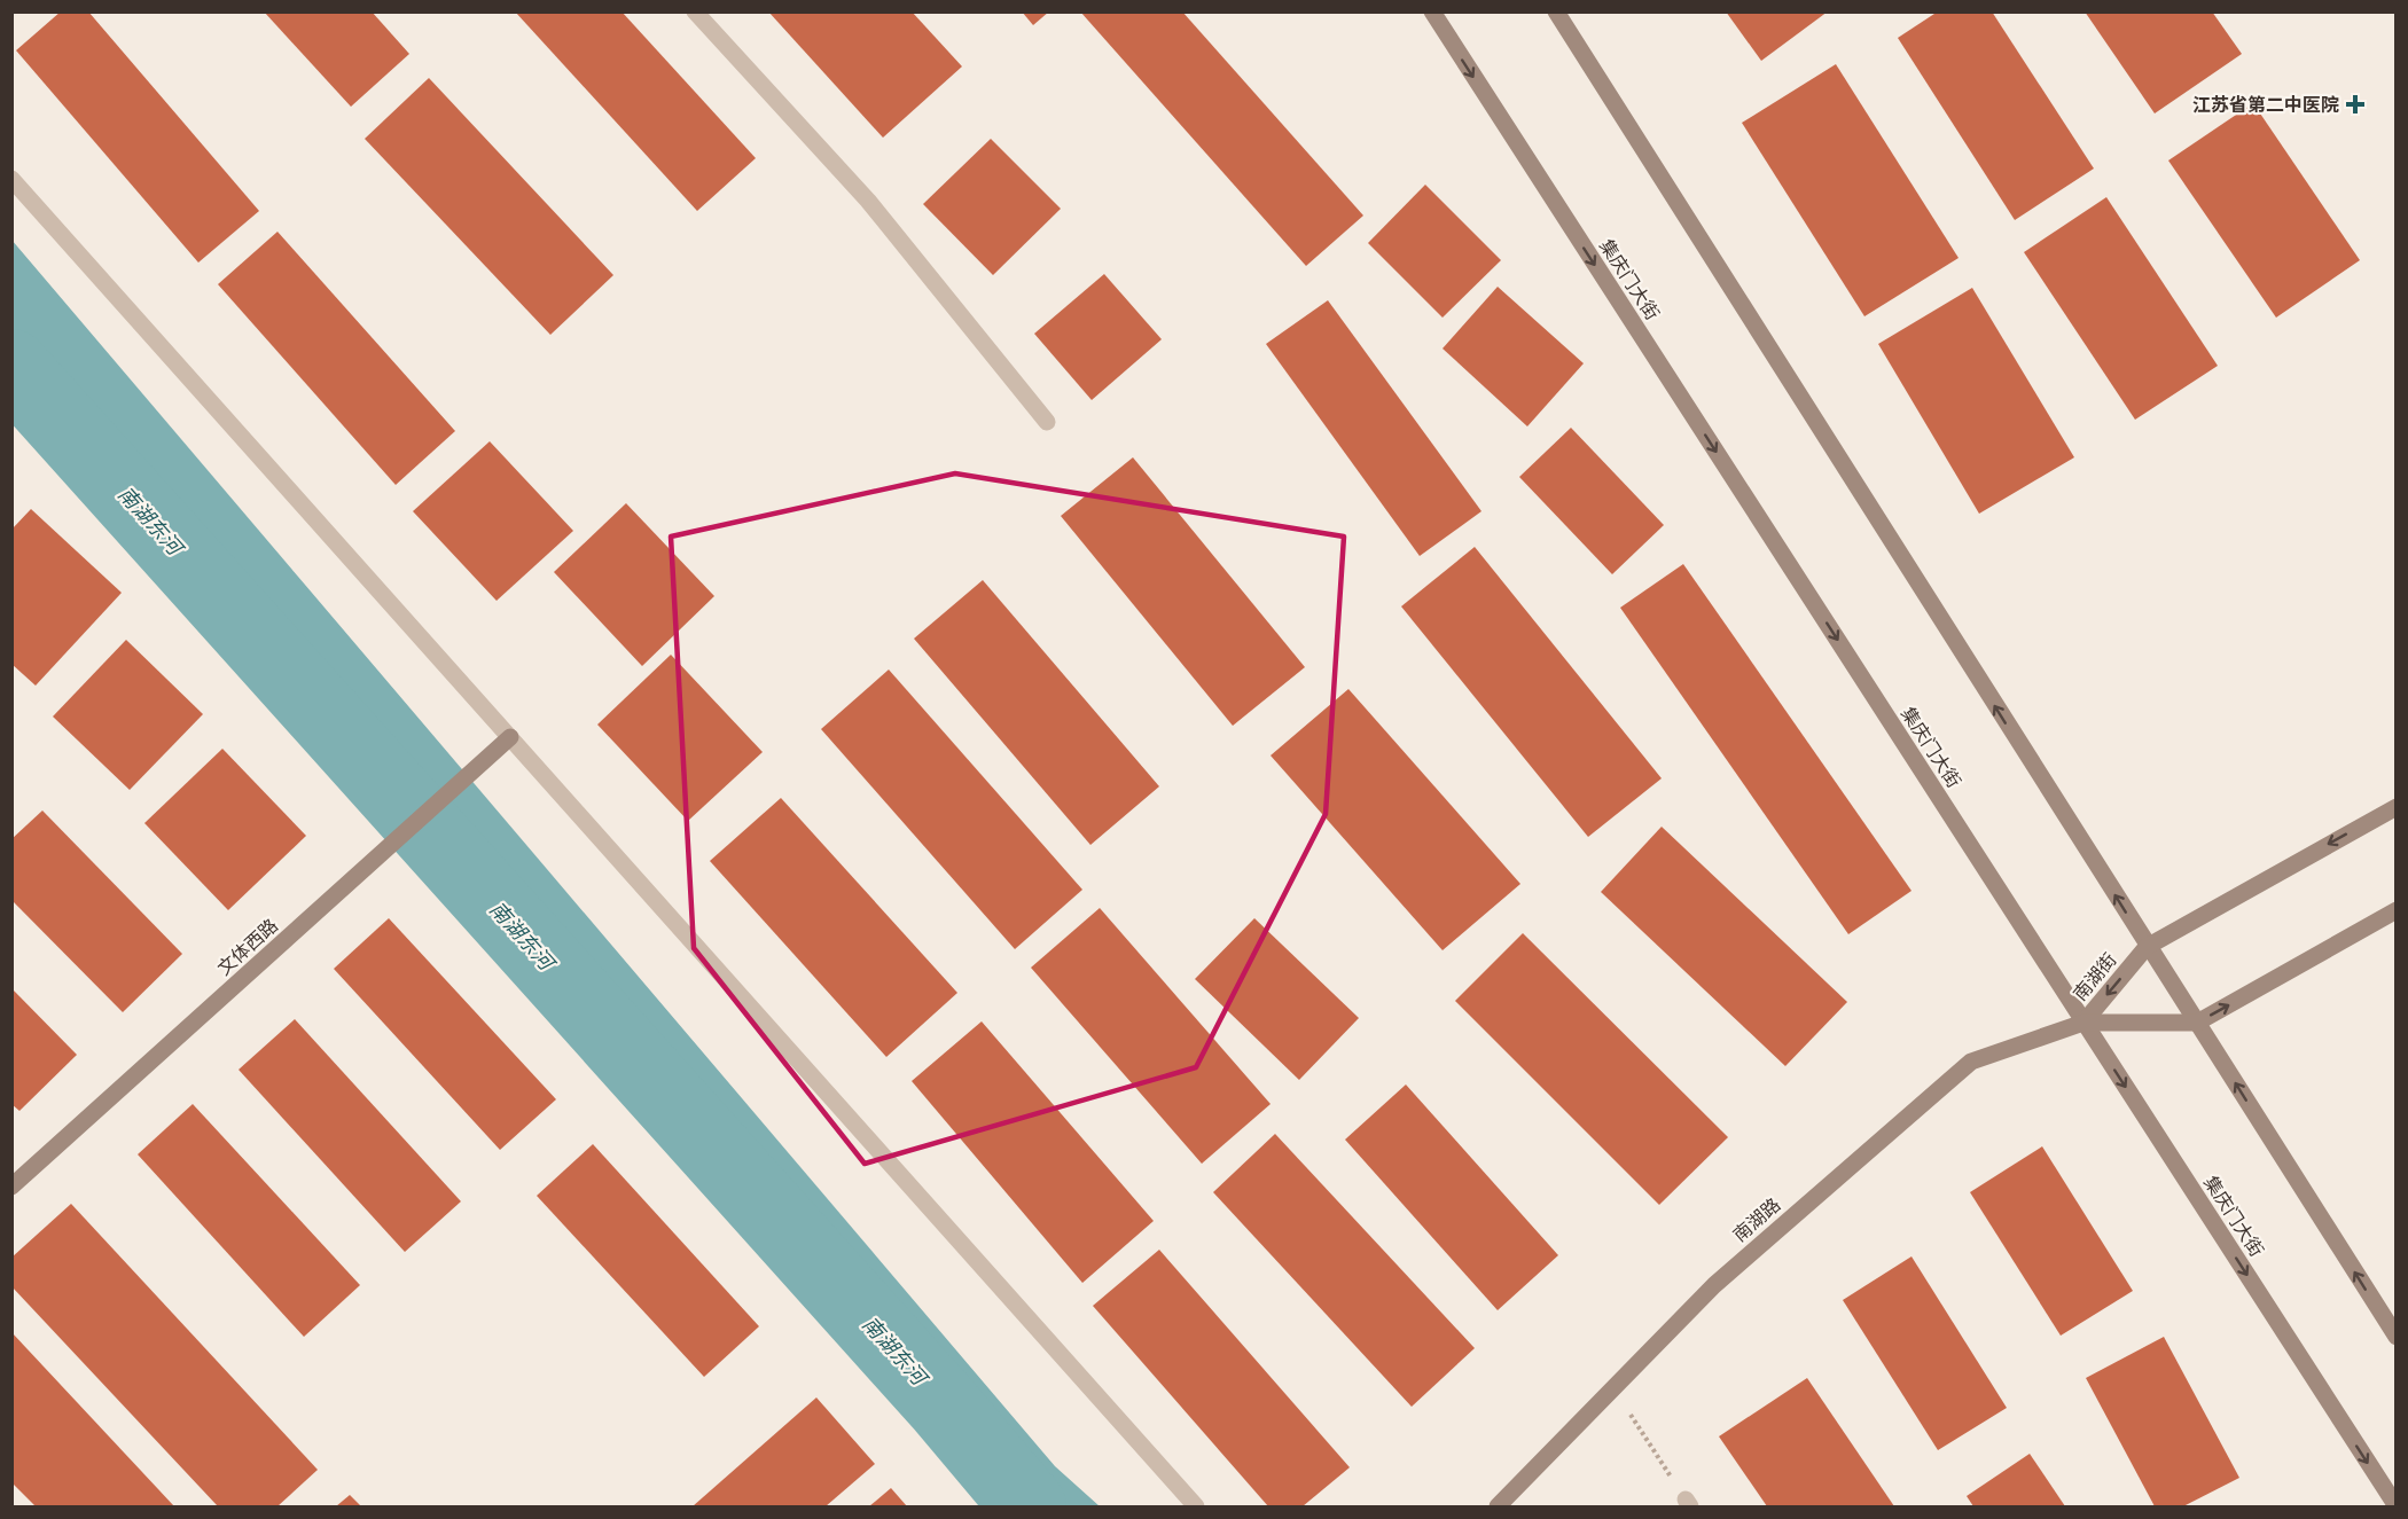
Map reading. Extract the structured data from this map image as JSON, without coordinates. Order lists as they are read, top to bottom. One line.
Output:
{"streets":{"main road":["集庆门大街","文体西路","南湖街","南湖路"]},"crossings":[["集庆门大街","南湖街"],["集庆门大街","南湖路"],["南湖街","南湖路"]],"water":["南湖东河"],"places":{"health":["江苏省第二中医院"]}}
